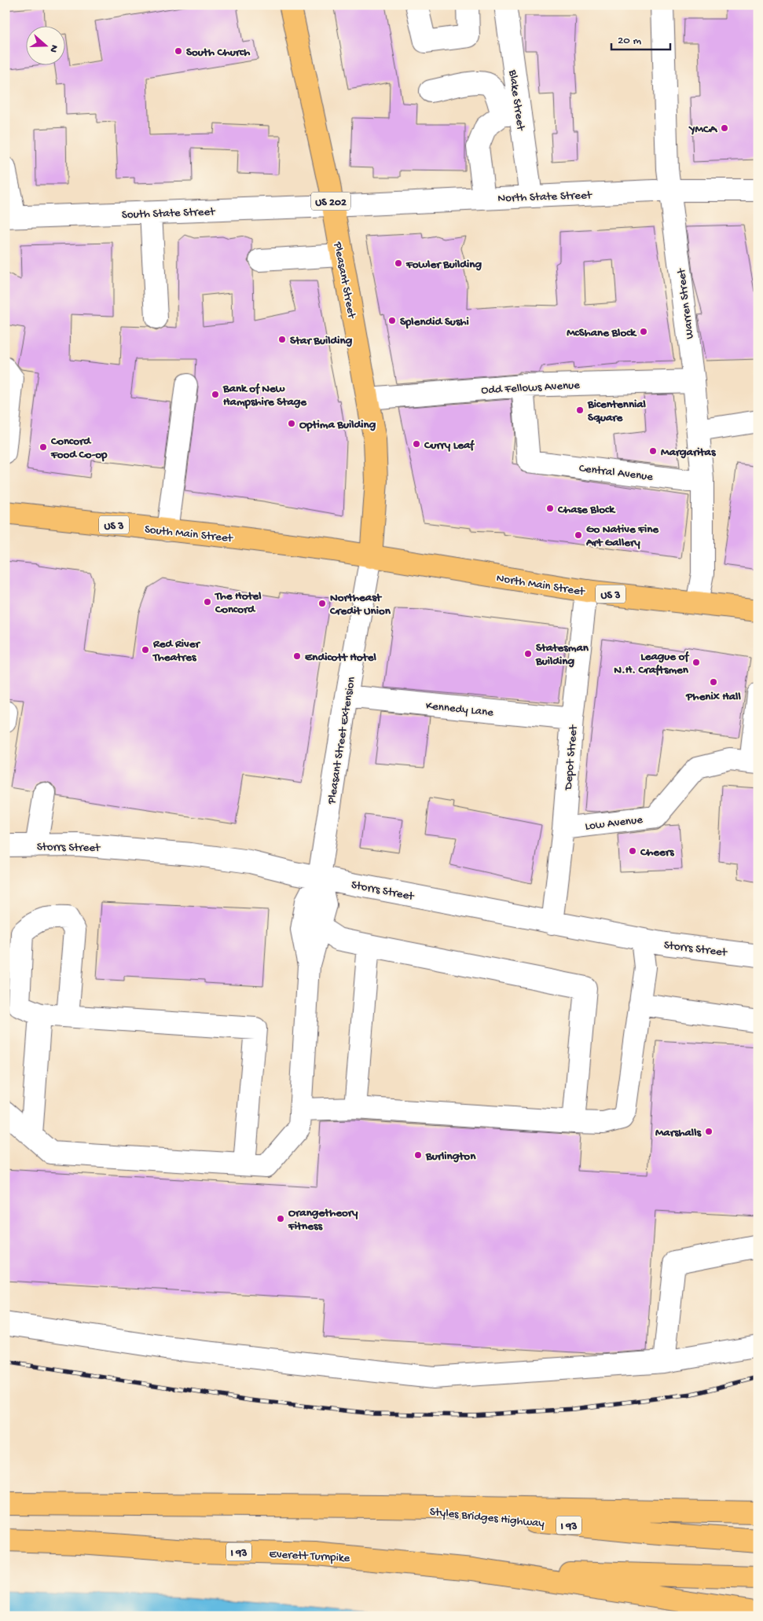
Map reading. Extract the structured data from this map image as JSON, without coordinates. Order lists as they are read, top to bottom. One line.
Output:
{"streets":{"main road":["US 202","Pleasant Street","US 3","South Main Street","North Main Street","Styles Bridges Highway","I 93","Everett Turnpike"],"street":["Blake Street","North State Street","South State Street","Warren Street","Odd Fellows Avenue","Central Avenue","Kennedy Lane","Pleasant Street Extension","Depot Street","Low Avenue","Storrs Street"]},"crossings":[["Blake Street","North State Street"],["North State Street","South State Street"],["North State Street","Pleasant Street"],["North State Street","Warren Street"],["South State Street","Pleasant Street"],["Pleasant Street","Odd Fellows Avenue"],["Pleasant Street","South Main Street"],["Pleasant Street","North Main Street"],["Pleasant Street","Pleasant Street Extension"],["Warren Street","Odd Fellows Avenue"],["Warren Street","Central Avenue"],["Warren Street","North Main Street"],["Odd Fellows Avenue","Central Avenue"],["South Main Street","North Main Street"],["South Main Street","Pleasant Street Extension"],["North Main Street","Pleasant Street Extension"],["North Main Street","Depot Street"],["Kennedy Lane","Pleasant Street Extension"],["Kennedy Lane","Depot Street"],["Pleasant Street Extension","Storrs Street"],["Depot Street","Low Avenue"],["Depot Street","Storrs Street"],["Styles Bridges Highway","I 93"],["I 93","Everett Turnpike"]],"places":["South Church","YMCA","Fowler Building","Splendid Sushi","McShane Block","Star Building","Bank of New Hampshire Stage","Bicentennial Square","Optima Building","Curry Leaf","Concord Food Co-op","Margaritas","Chase Block","Go Native Fine Art Gallery","The Hotel Concord","Northeast Credit Union","Red River Theatres","Statesman Building","Endicott Hotel","League of N.H. Craftsmen","Phenix Hall","Cheers","Marshalls","Burlington","Orangetheory Fitness"],"scale_bar":"20 m","north":"right"}
